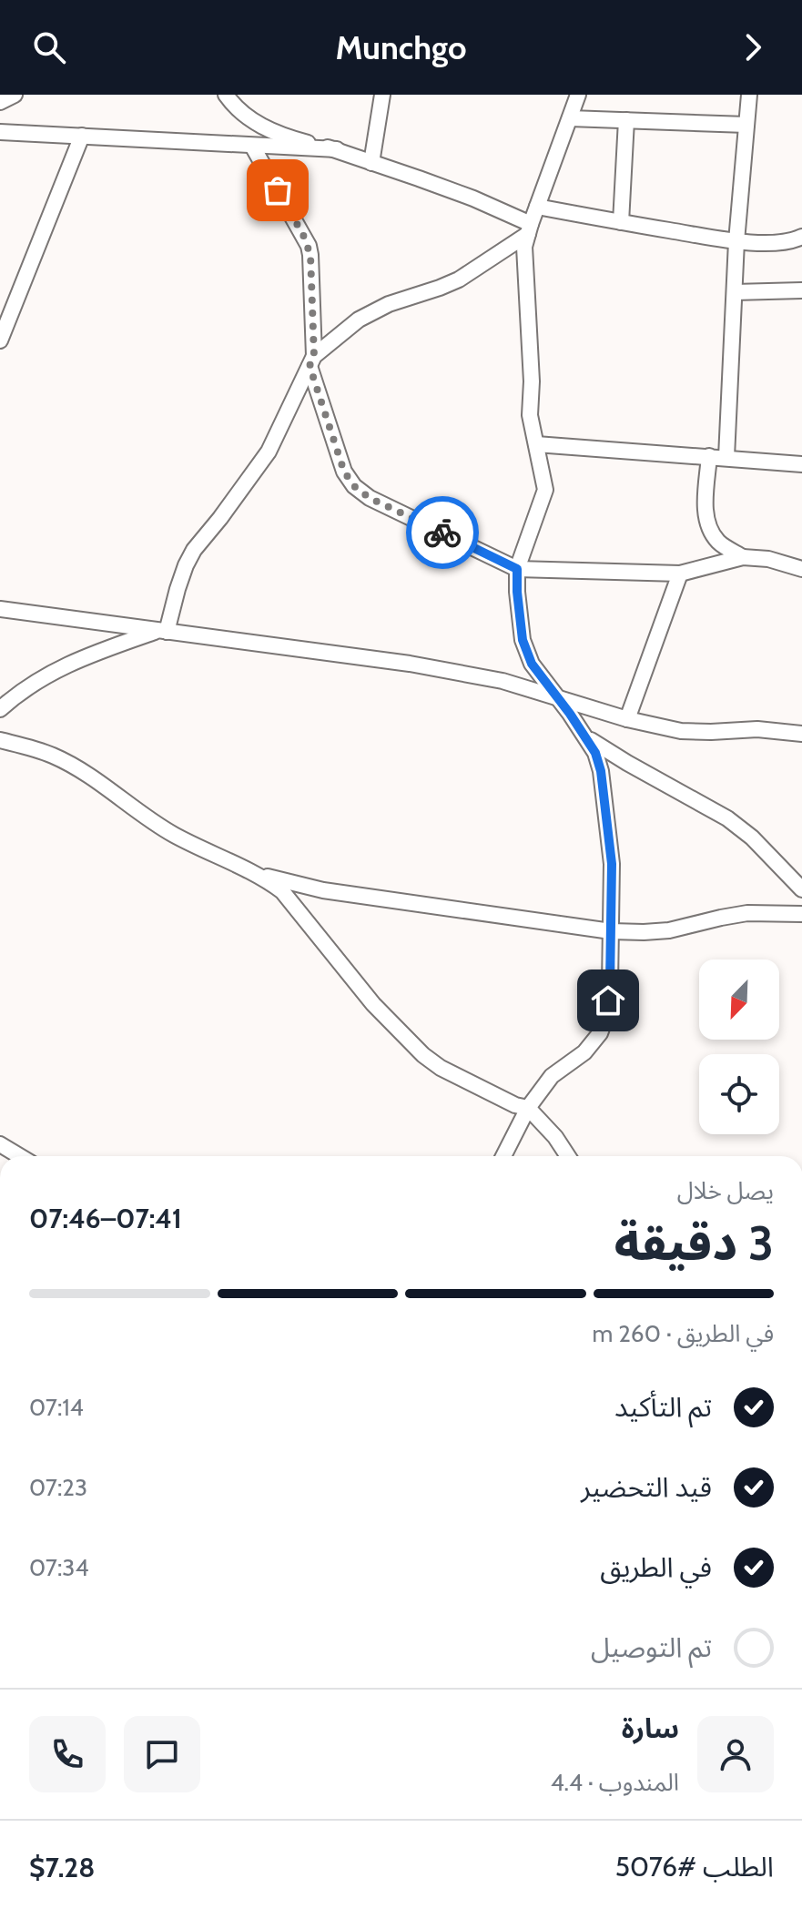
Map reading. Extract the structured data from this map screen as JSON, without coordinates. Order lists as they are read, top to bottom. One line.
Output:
{"north":"bottom left","page":{"header":"Munchgo","heading":["3 دقيقة","يصل خلال","07:41–07:46"],"panel":["سارة","المندوب · 4.4","الطلب #5076","$7.28"],"bar":"في الطريق · 260 m","list":[["تم التأكيد","07:14"],["قيد التحضير","07:23"],["في الطريق","07:34"],"تم التوصيل"]}}
